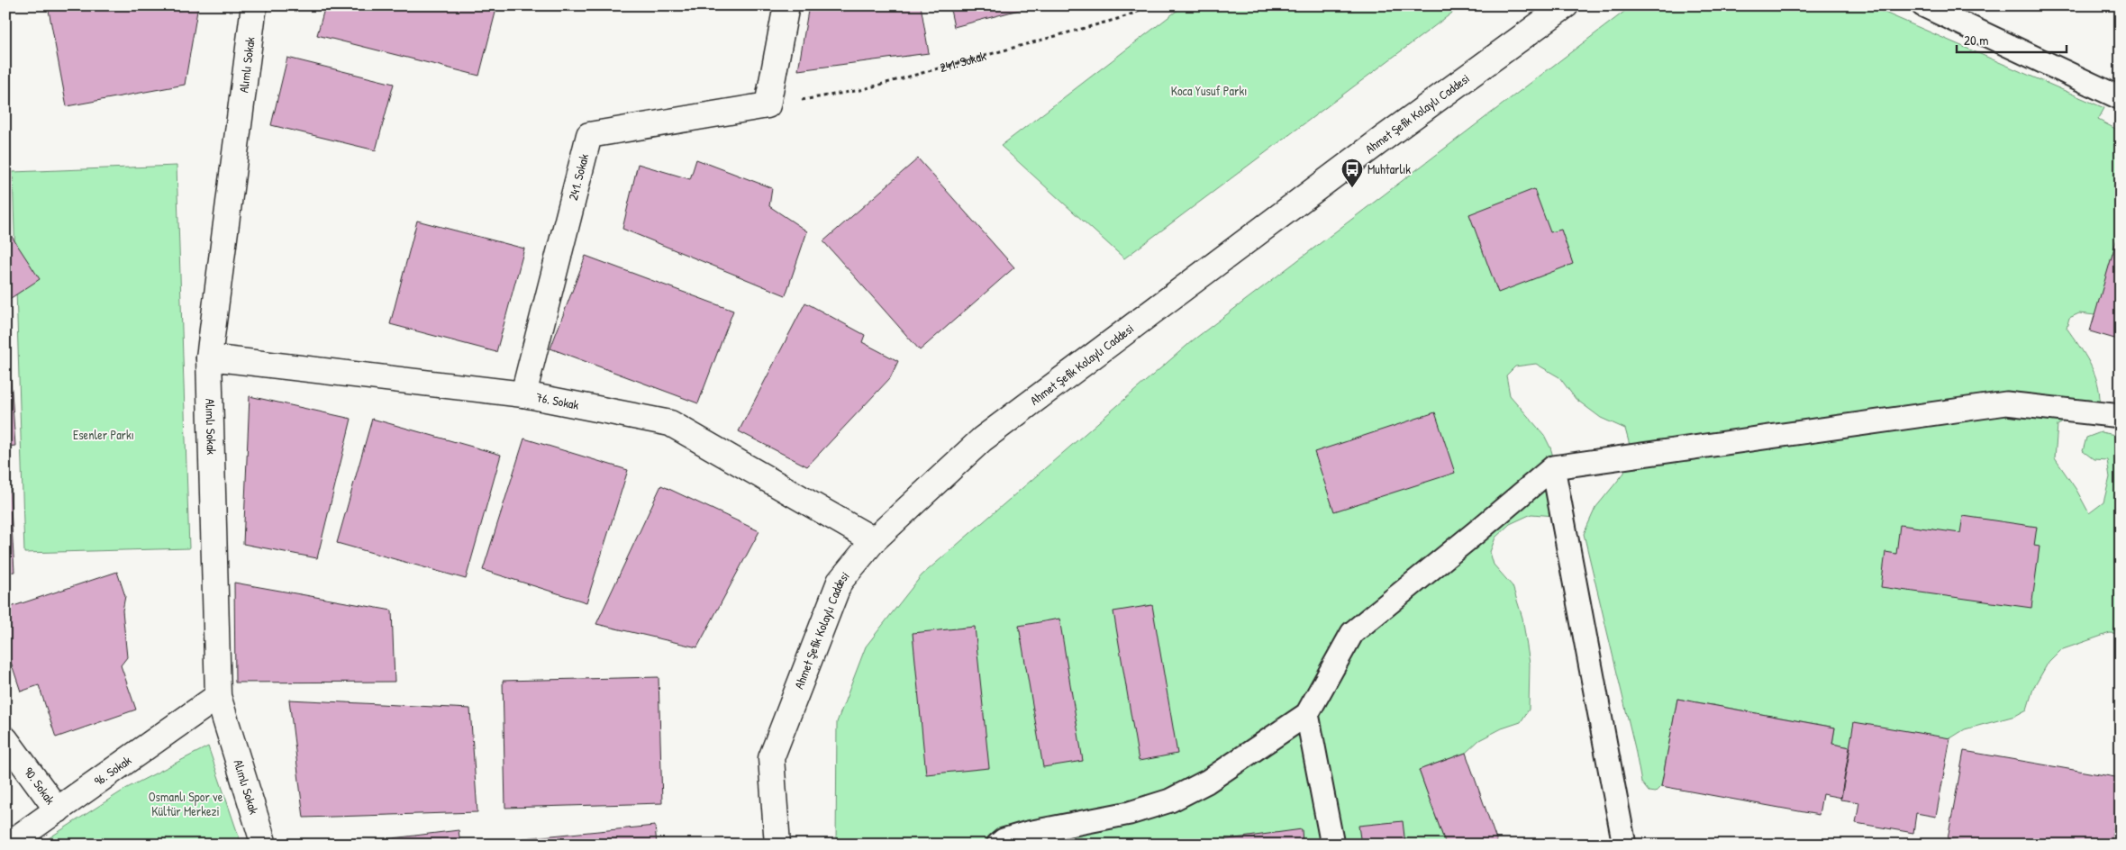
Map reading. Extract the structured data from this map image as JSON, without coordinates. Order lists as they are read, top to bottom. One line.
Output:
{"streets":{"street":["241. Sokak","Alımlı Sokak","Ahmet Şefik Kolaylı Caddesi","76. Sokak","96. Sokak","90. Sokak"]},"crossings":[["241. Sokak","76. Sokak"],["Alımlı Sokak","76. Sokak"],["Alımlı Sokak","96. Sokak"],["Ahmet Şefik Kolaylı Caddesi","76. Sokak"],["96. Sokak","90. Sokak"]],"parks":["Koca Yusuf Parkı","Esenler Parkı","Osmanlı Spor ve Kültür Merkezi"],"places":{"bus stop":["Muhtarlık"]},"scale_bar":"20 m"}
